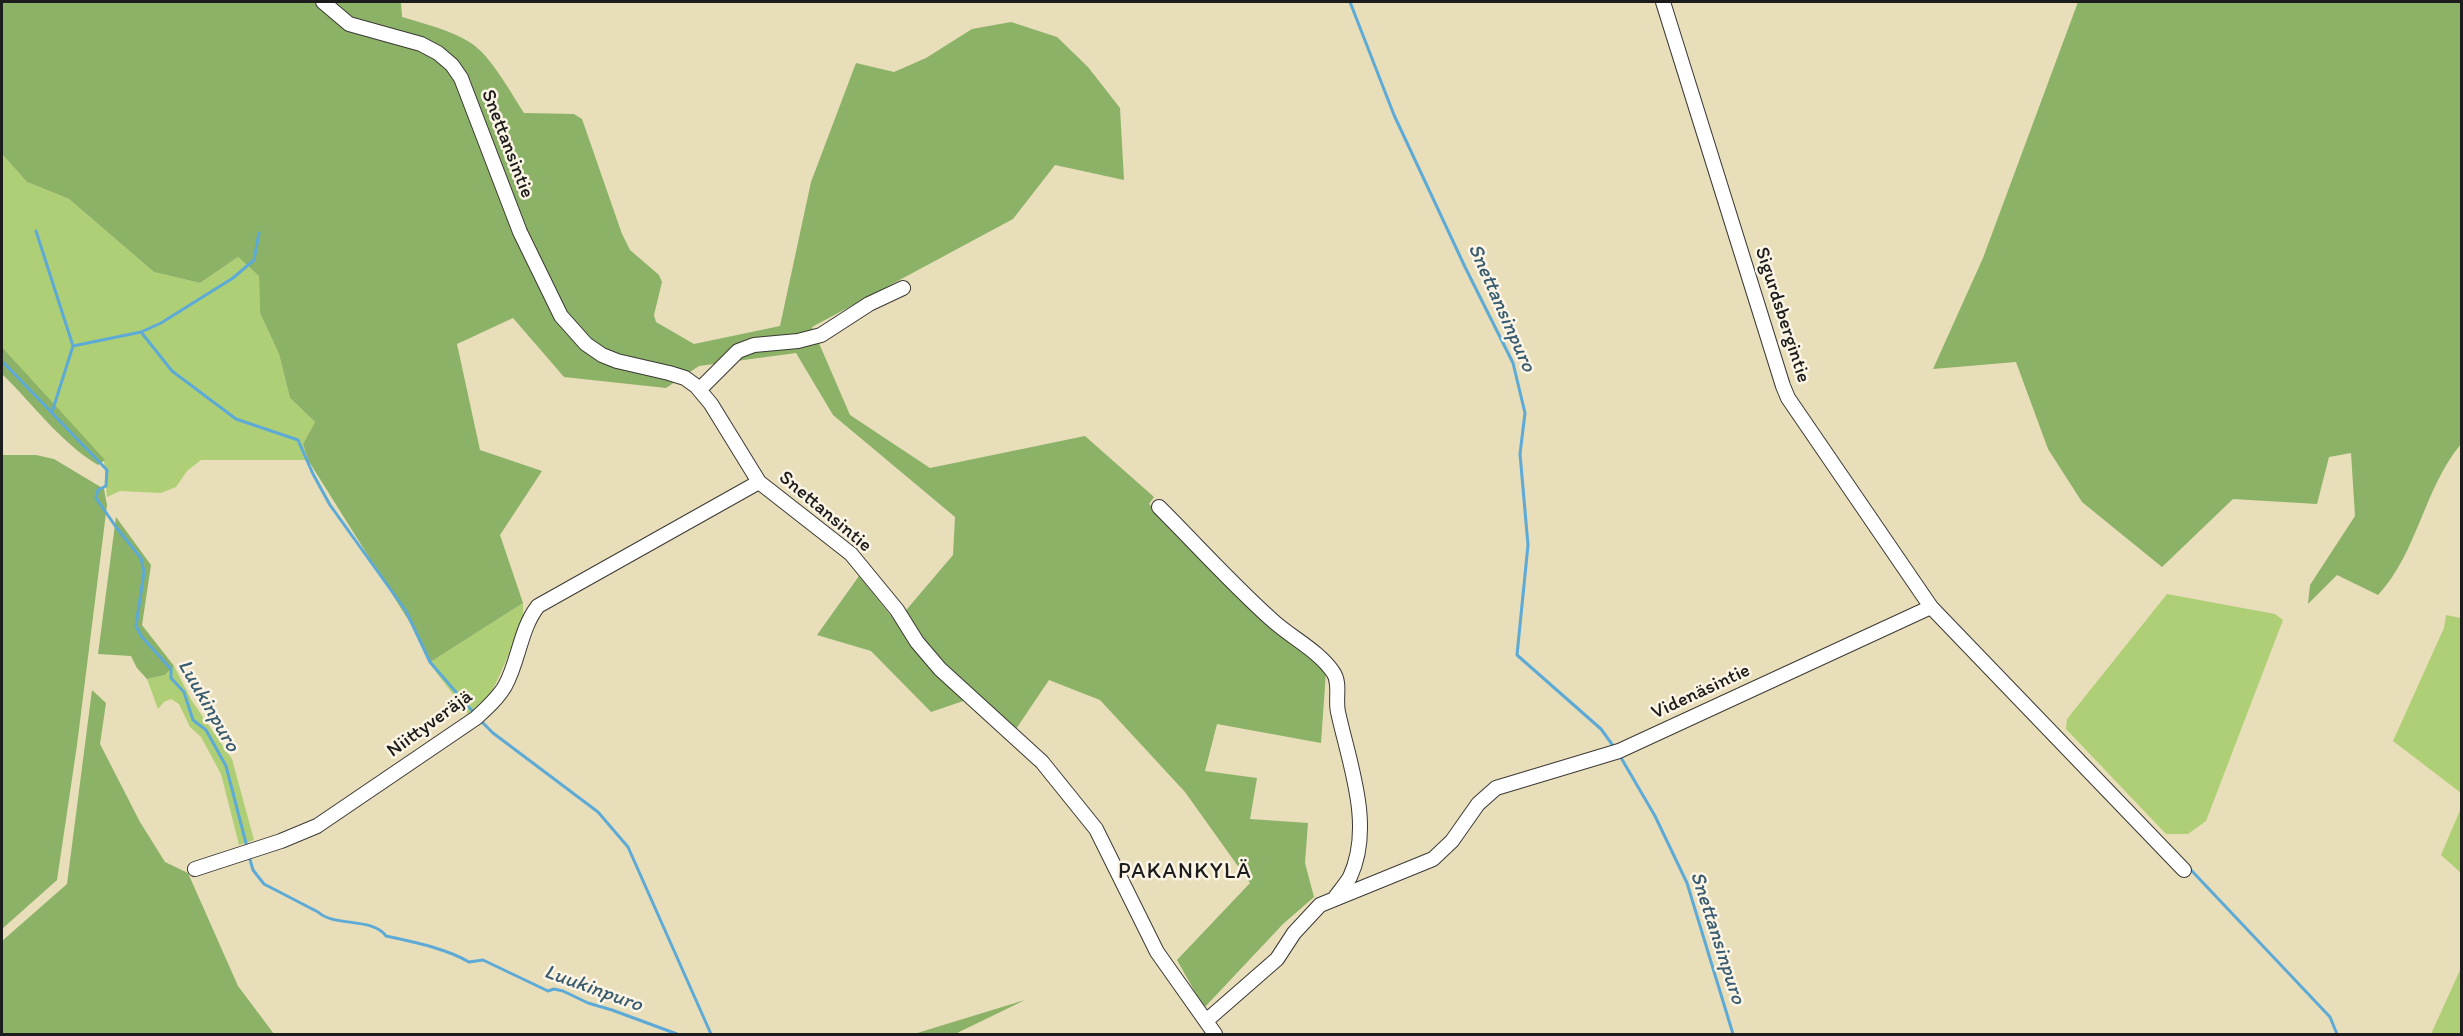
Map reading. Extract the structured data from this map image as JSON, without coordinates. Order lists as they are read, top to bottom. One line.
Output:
{"streets":{"street":["Snettansintie","Sigurdsbergintie","Videnäsintie","Niittyveräjä"]},"crossings":[["Snettansintie","Videnäsintie"],["Snettansintie","Niittyveräjä"],["Sigurdsbergintie","Videnäsintie"]],"districts":["PAKANKYLÄ"],"water":["Snettansinpuro","Luukinpuro"]}
